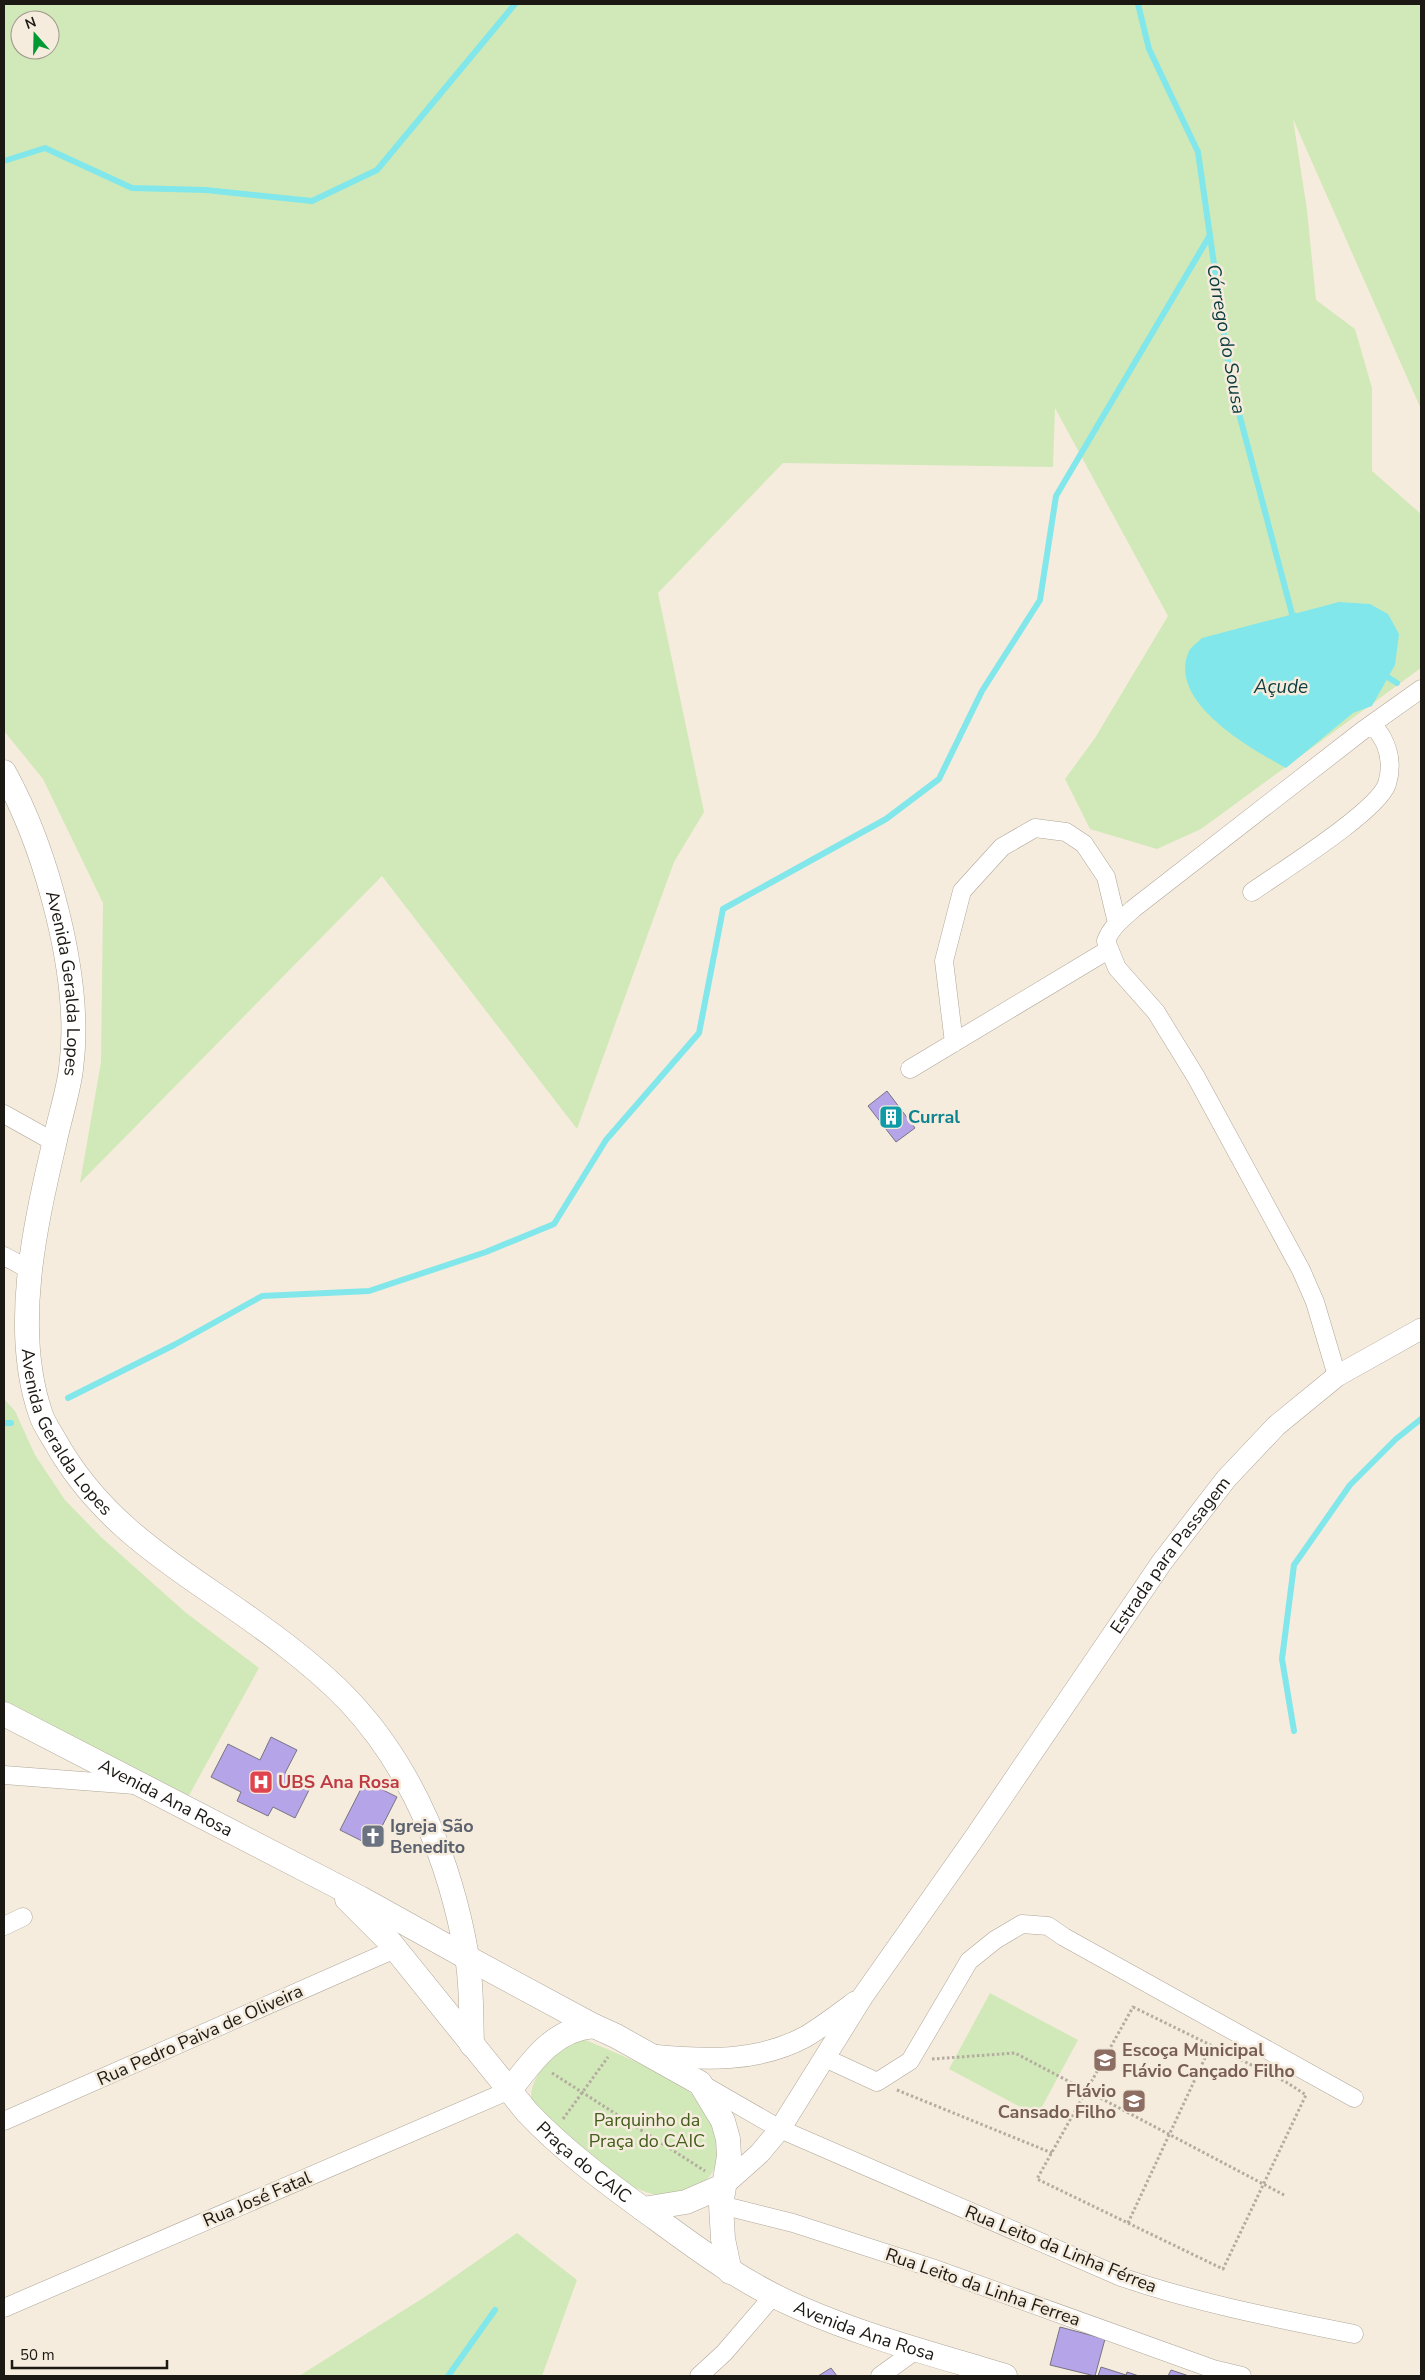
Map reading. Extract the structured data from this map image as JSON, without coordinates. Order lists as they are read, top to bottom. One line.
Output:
{"streets":{"main road":["Avenida Geralda Lopes","Avenida Ana Rosa","Praça do CAIC"],"street":["Estrada para Passagem","Rua Pedro Paiva de Oliveira","Rua José Fatal","Rua Leito da Linha Férrea","Rua Leito da Linha Ferrea"]},"crossings":[["Avenida Geralda Lopes","Avenida Ana Rosa"],["Estrada para Passagem","Rua Leito da Linha Férrea"],["Estrada para Passagem","Rua Leito da Linha Ferrea"],["Avenida Ana Rosa","Rua Pedro Paiva de Oliveira"],["Avenida Ana Rosa","Praça do CAIC"],["Avenida Ana Rosa","Rua José Fatal"]],"water":["Córrego do Sousa","Açude"],"parks":["Parquinho da Praça do CAIC"],"places":{"building":["Curral"],"hospital":["UBS Ana Rosa"],"church":["Igreja São Benedito"],"school or university":["Escoça Municipal Flávio Cançado Filho","Flávio Cansado Filho"]},"scale_bar":"50 m","north":"top"}
